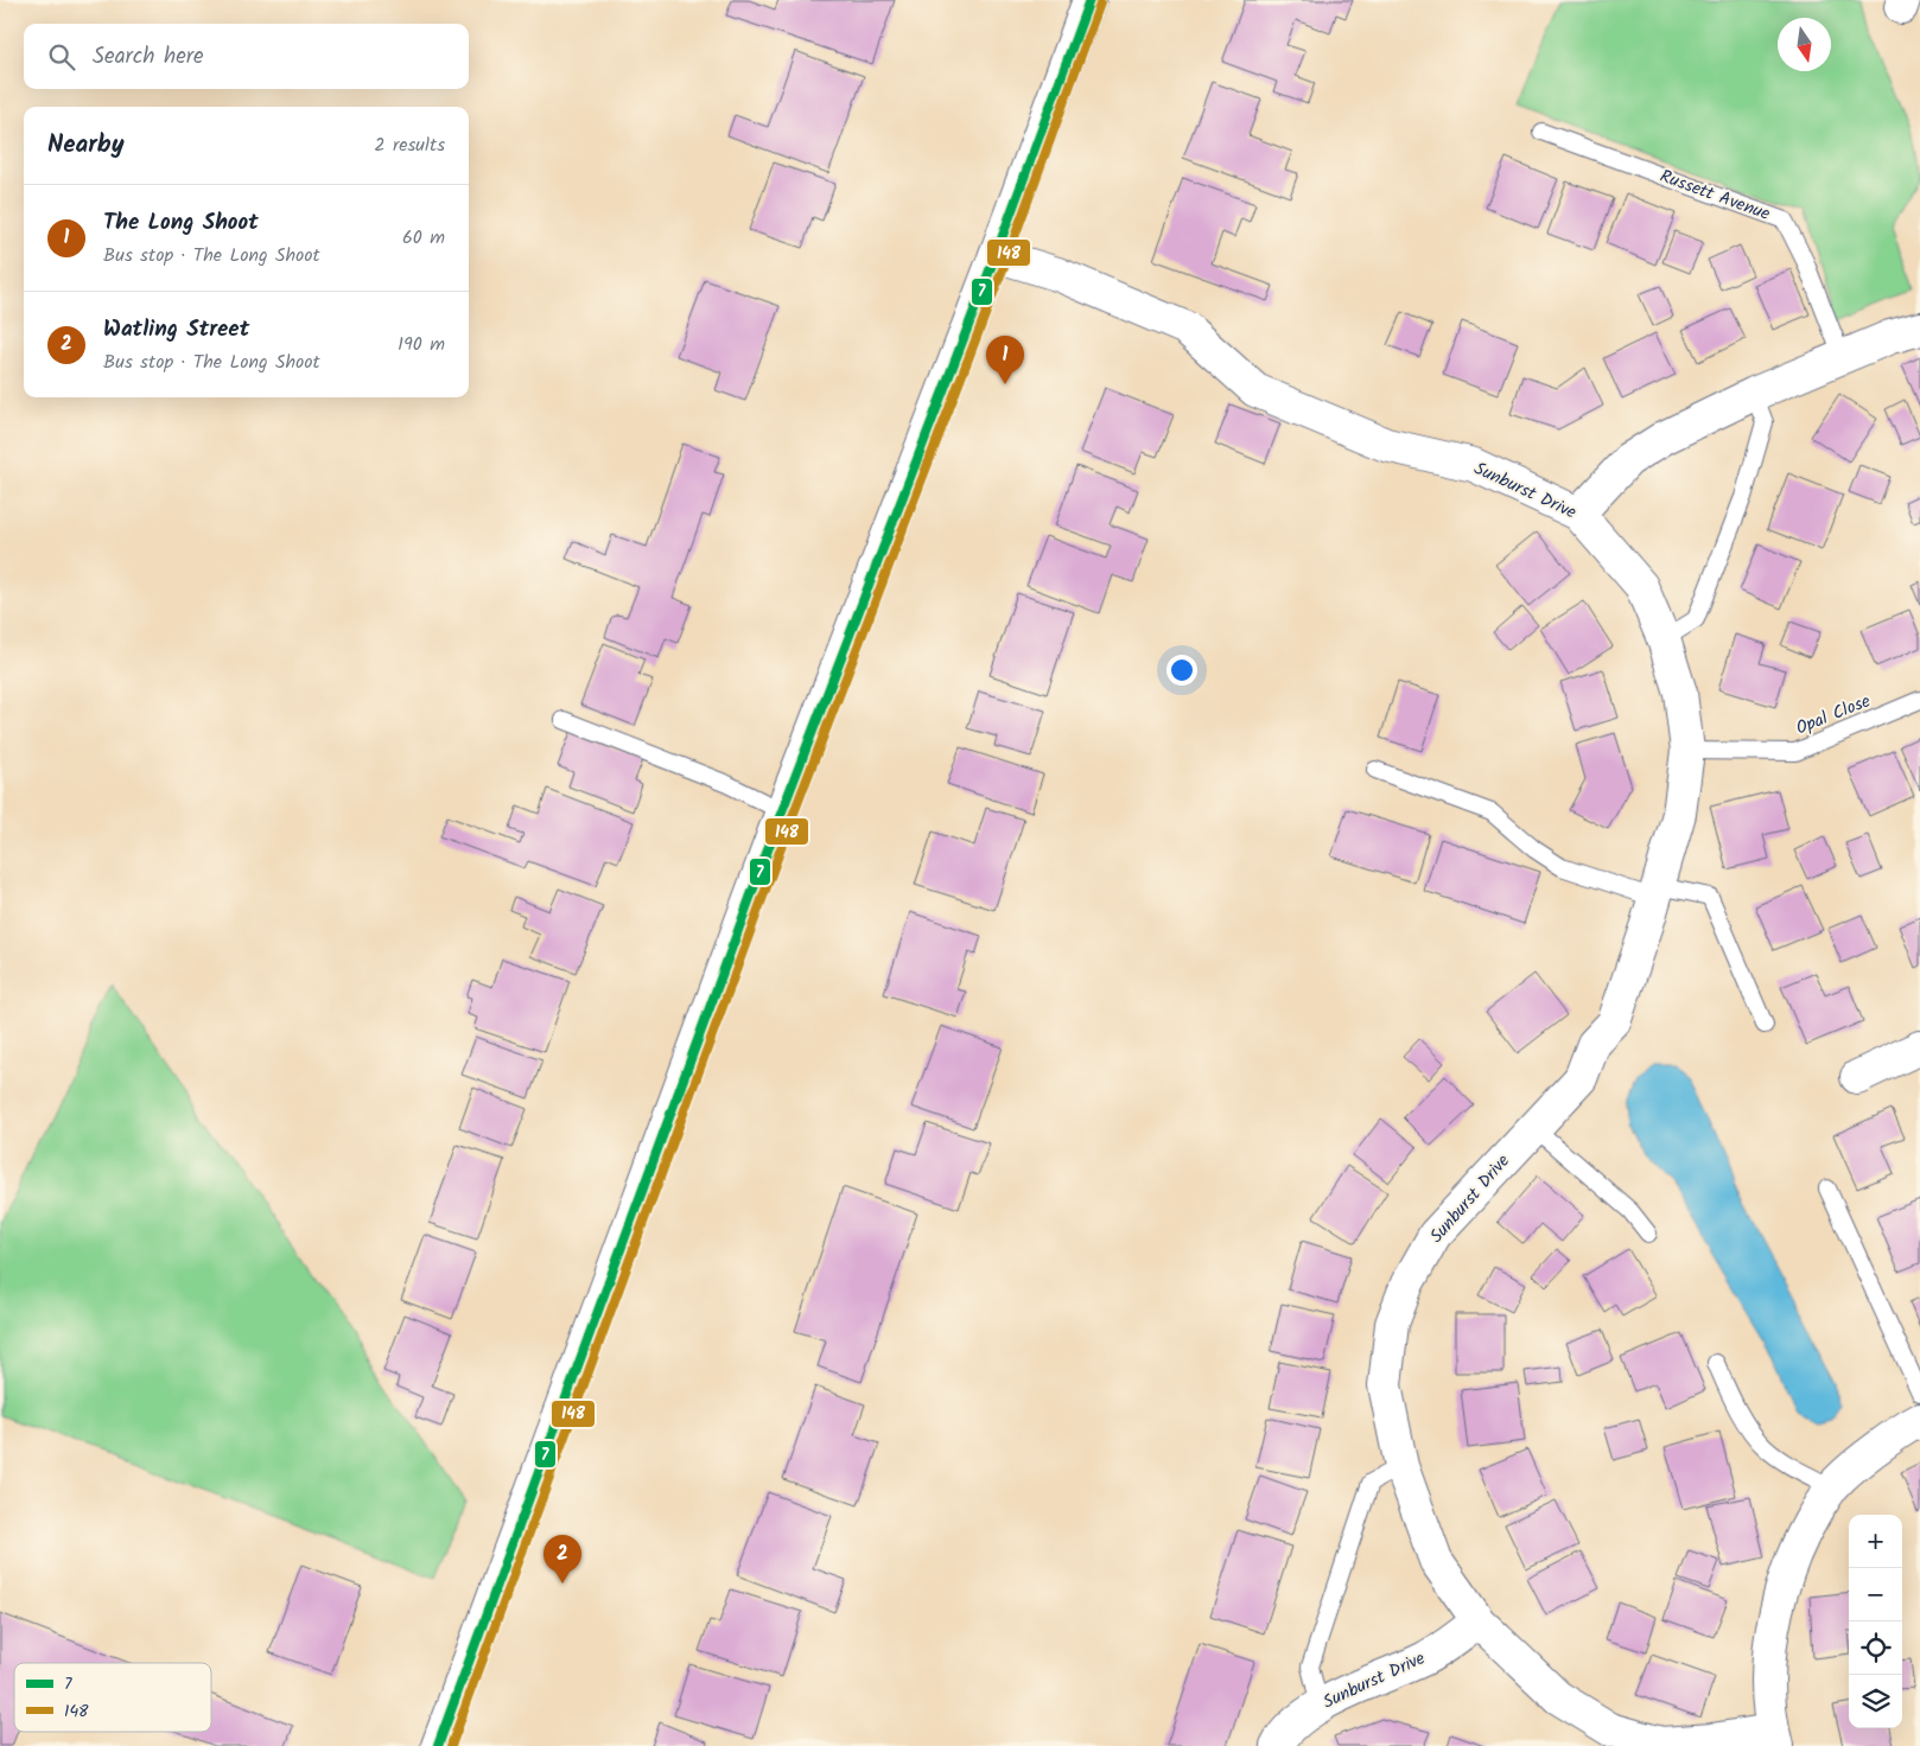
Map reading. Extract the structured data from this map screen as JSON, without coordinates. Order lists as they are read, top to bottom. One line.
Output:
{"streets":{"street":["Sunburst Drive"],"lane":["Russett Avenue","Opal Close"]},"crossings":[["Sunburst Drive","Opal Close"]],"lines":["transit line 7","transit line 148"],"legend":["7","148"],"north":"bottom","page":{"search":"Search here","heading":["Nearby","2 results"],"list":[{"mark":"1","name":"The Long Shoot","note":"Bus stop · The Long Shoot","value":"60 m"},{"mark":"2","name":"Watling Street","note":"Bus stop · The Long Shoot","value":"190 m"}],"pins":["1","2"],"map_buttons":["+","−"]}}
